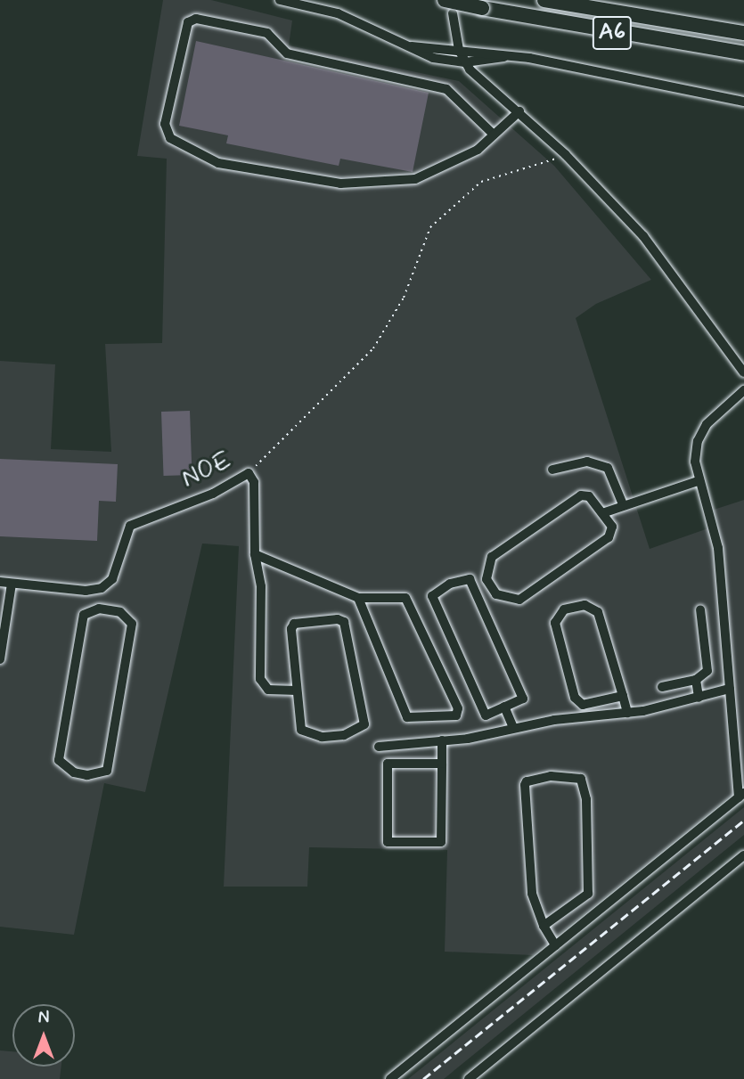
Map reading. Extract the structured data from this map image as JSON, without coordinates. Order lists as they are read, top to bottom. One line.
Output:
{"streets":{"highway":["Α6"],"street":["NOE"]},"north":"top"}
